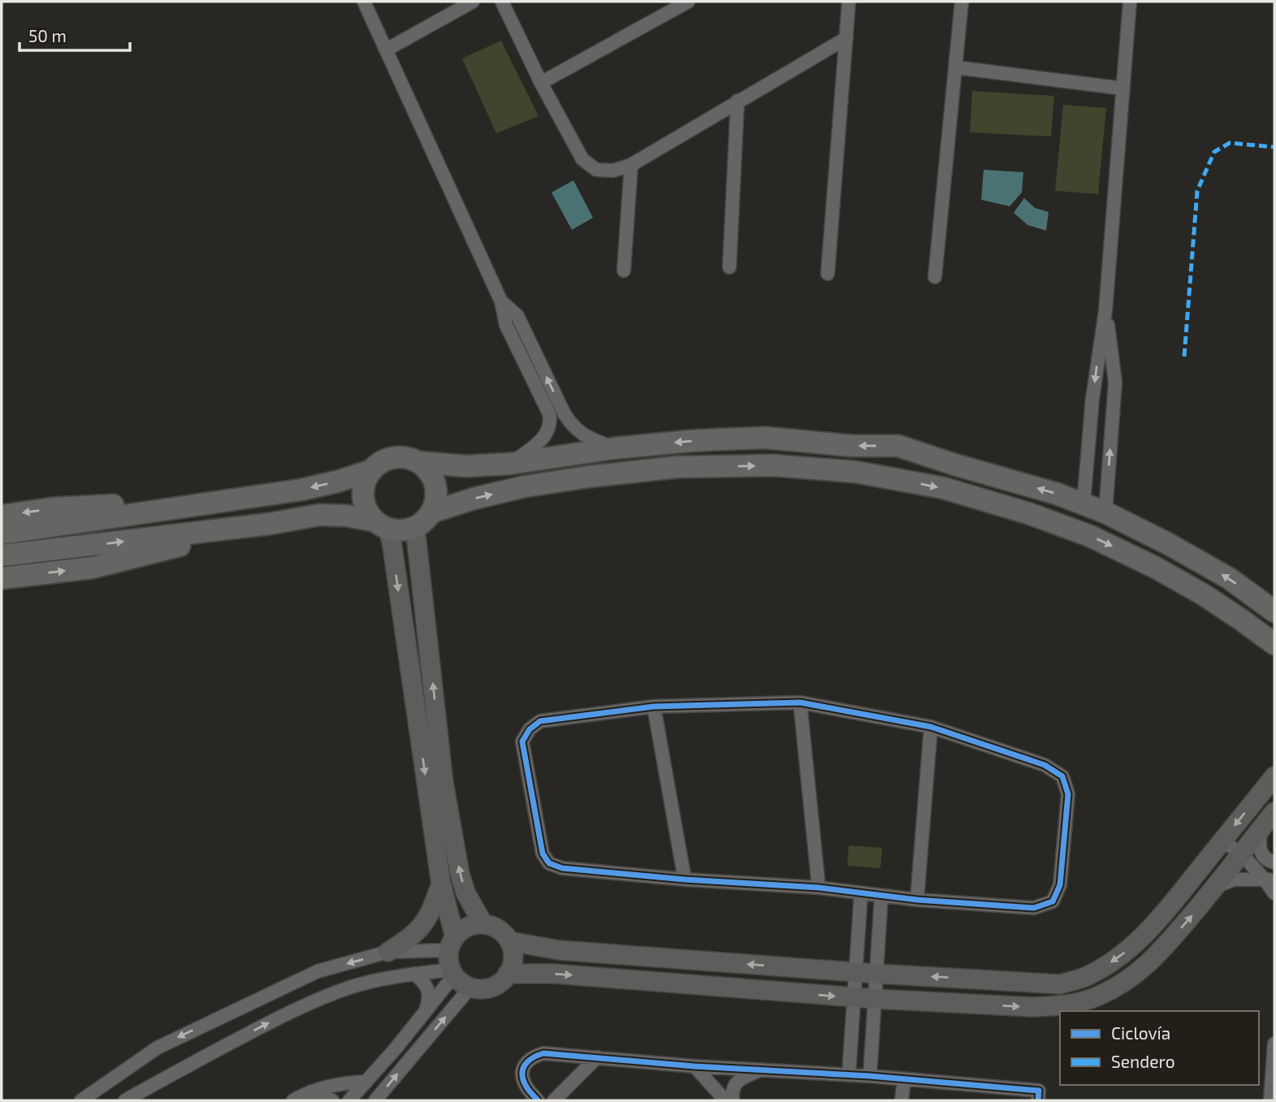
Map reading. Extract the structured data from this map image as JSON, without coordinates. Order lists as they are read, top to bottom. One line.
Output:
{"legend":["Ciclovía","Sendero"],"scale_bar":"50 m"}
